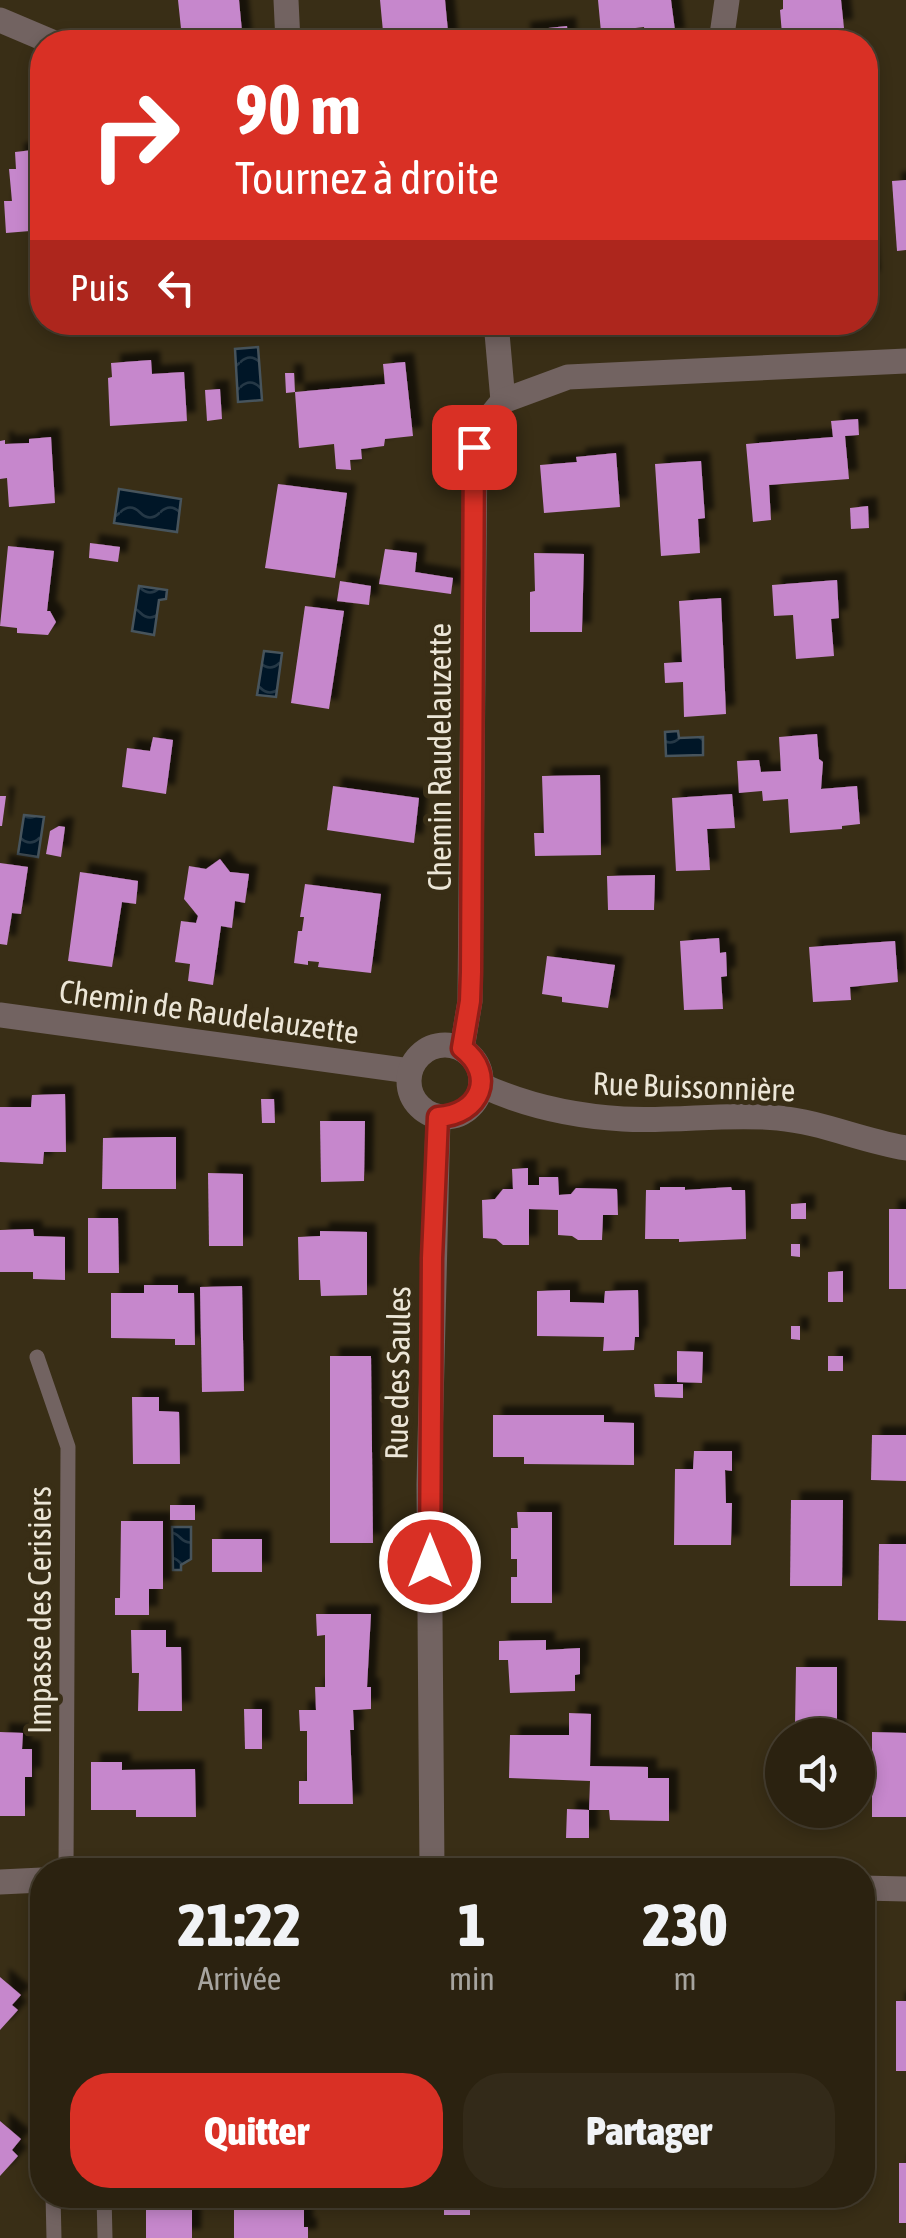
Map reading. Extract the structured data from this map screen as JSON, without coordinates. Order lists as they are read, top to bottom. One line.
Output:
{"streets":{"street":["Chemin Raudelauzette","Chemin de Raudelauzette","Rue Buissonnière","Rue des Saules"],"lane":["Impasse des Cerisiers"]},"crossings":[["Chemin Raudelauzette","Chemin de Raudelauzette"],["Chemin Raudelauzette","Rue Buissonnière"],["Chemin Raudelauzette","Rue des Saules"],["Chemin de Raudelauzette","Rue Buissonnière"],["Chemin de Raudelauzette","Rue des Saules"],["Rue Buissonnière","Rue des Saules"]],"page":{"turn":["90 m","Tournez à droite"],"then":"Puis","eta":["21:22","Arrivée","1","min","230","m"],"buttons":["Quitter","Partager"]}}
